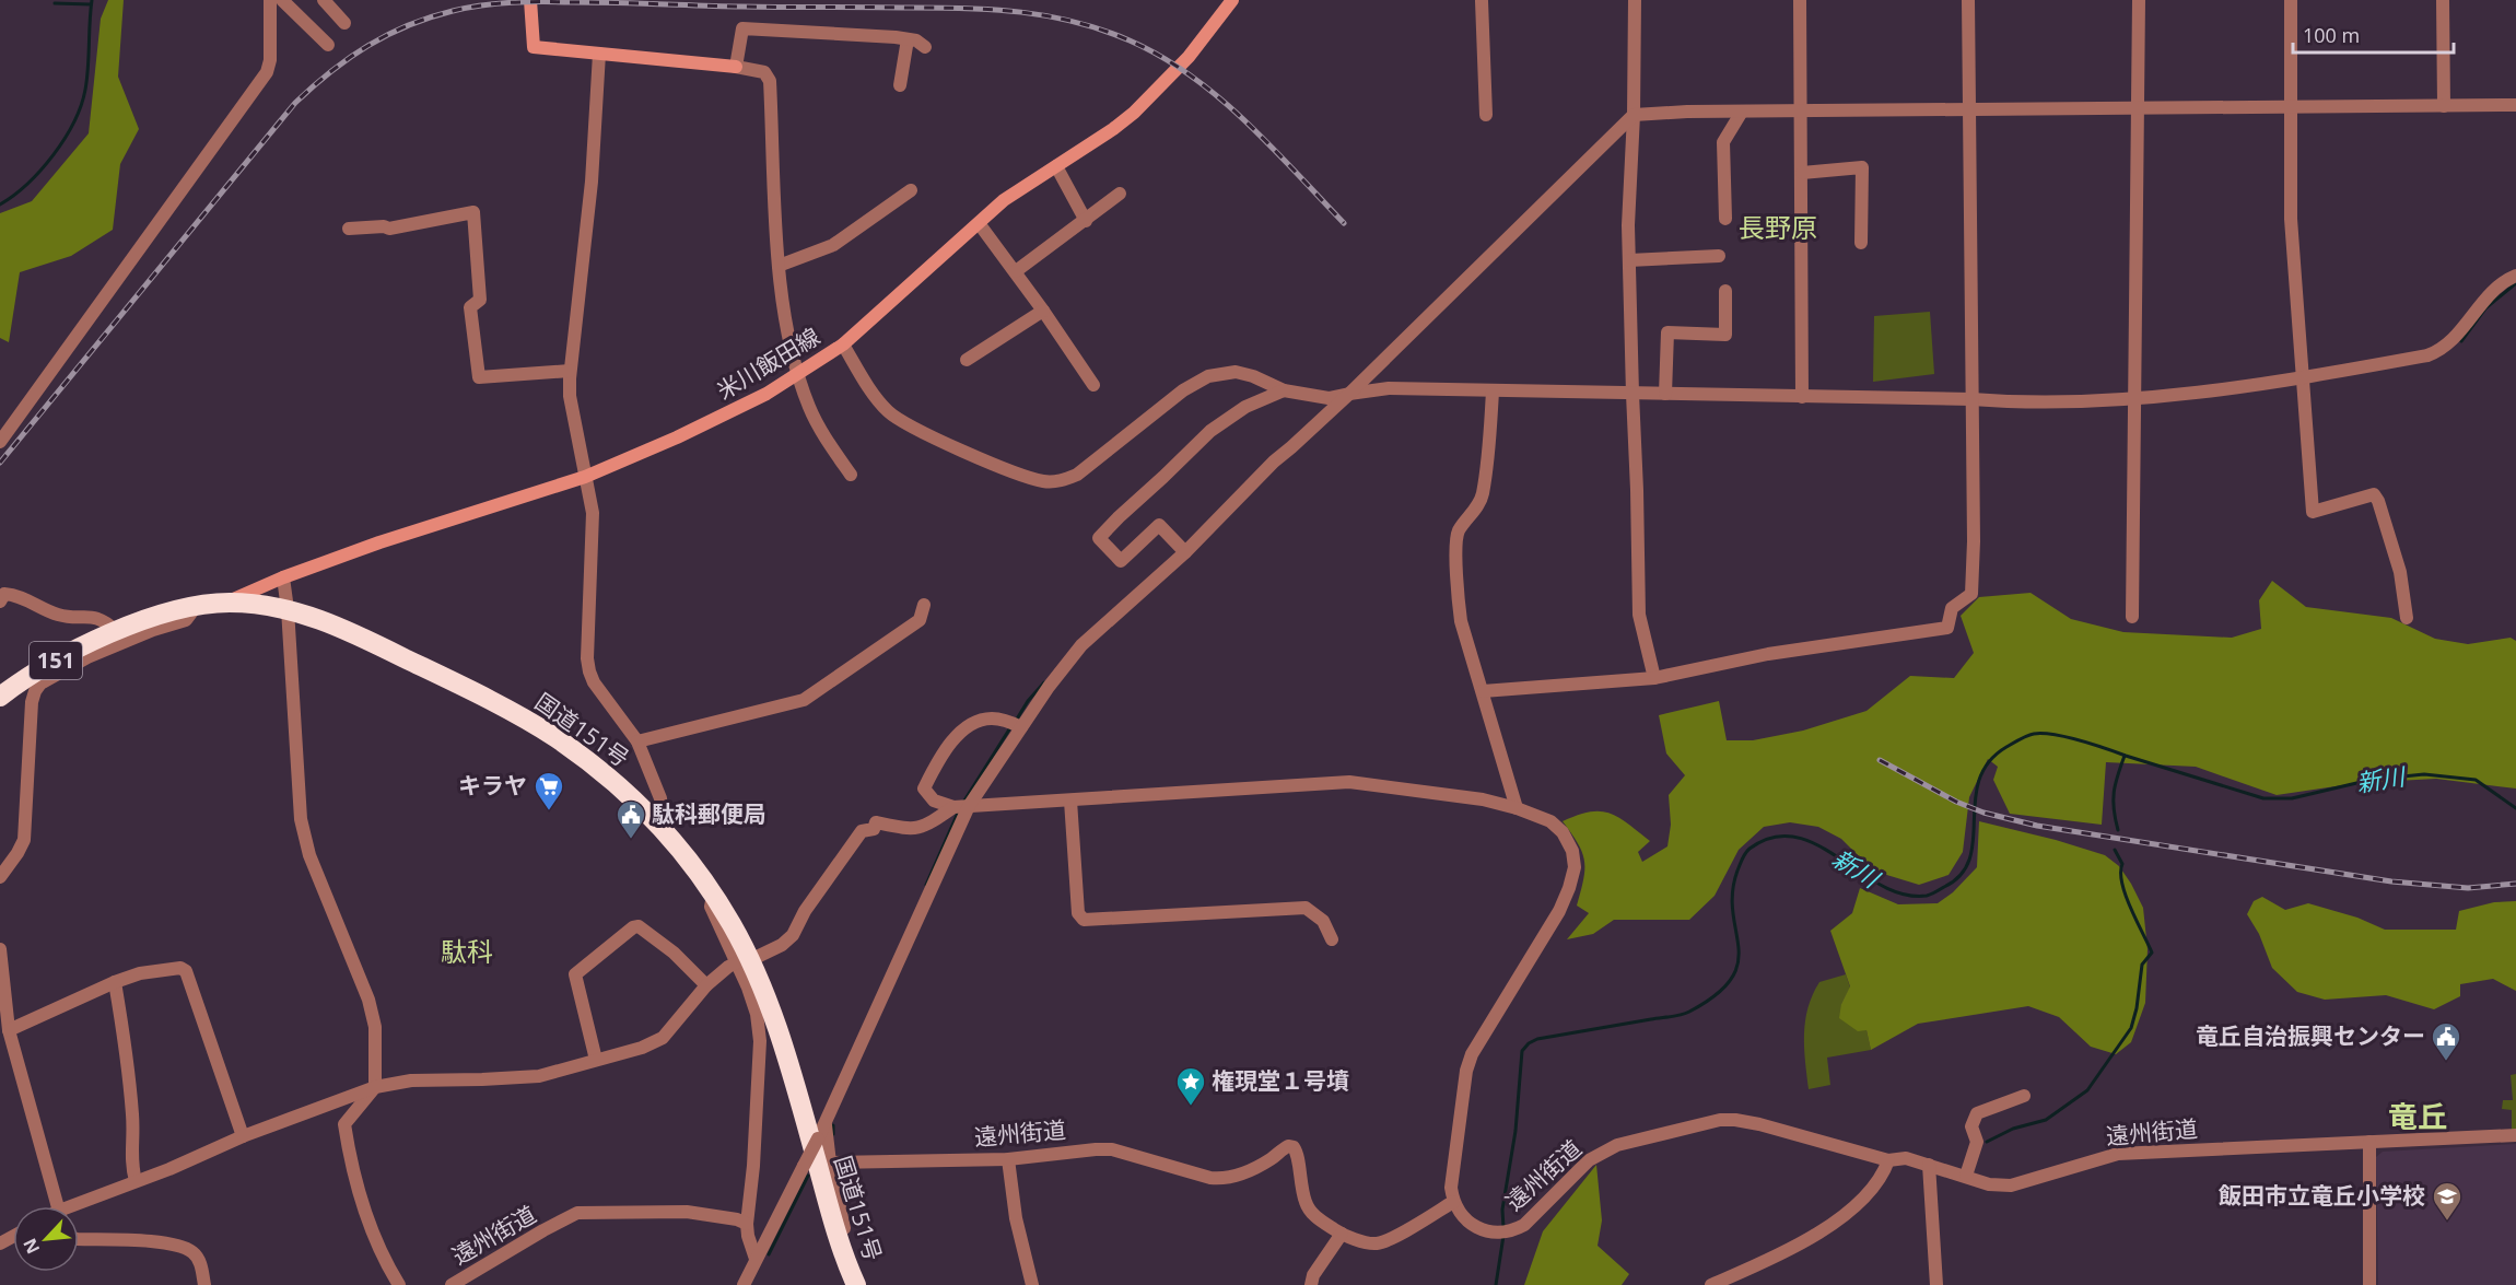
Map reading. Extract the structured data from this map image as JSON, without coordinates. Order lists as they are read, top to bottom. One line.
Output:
{"streets":{"highway":["151","国道151号"],"main road":["米川飯田線"],"street":["遠州街道"]},"crossings":[["米川飯田線","国道151号"]],"districts":["長野原","駄科","竜丘"],"water":["新川"],"places":{"supermarket":["キラヤ"],"public building":["駄科郵便局","竜丘自治振興センター"],"place":["権現堂１号墳"],"school or university":["飯田市立竜丘小学校"]},"scale_bar":"100 m","north":"bottom left"}
